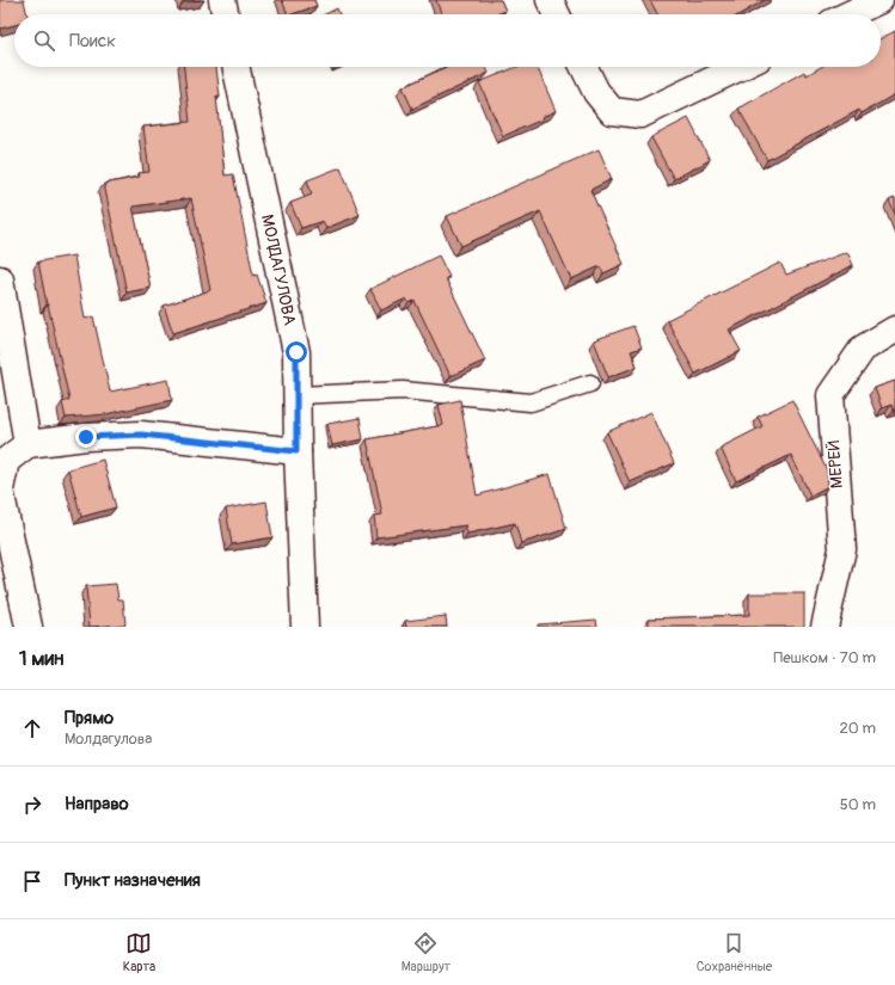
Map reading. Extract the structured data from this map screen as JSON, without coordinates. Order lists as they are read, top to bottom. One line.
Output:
{"streets":{"street":["МОЛДАГУЛОВА","МЕРЕЙ"]},"page":{"search":"Поиск","heading":["1 мин","Пешком · 70 m"],"list":[["Прямо","Молдагулова","20 m"],["Направо","50 m"],"Пункт назначения"],"nav":["Карта","Маршрут","Сохранённые"]}}
